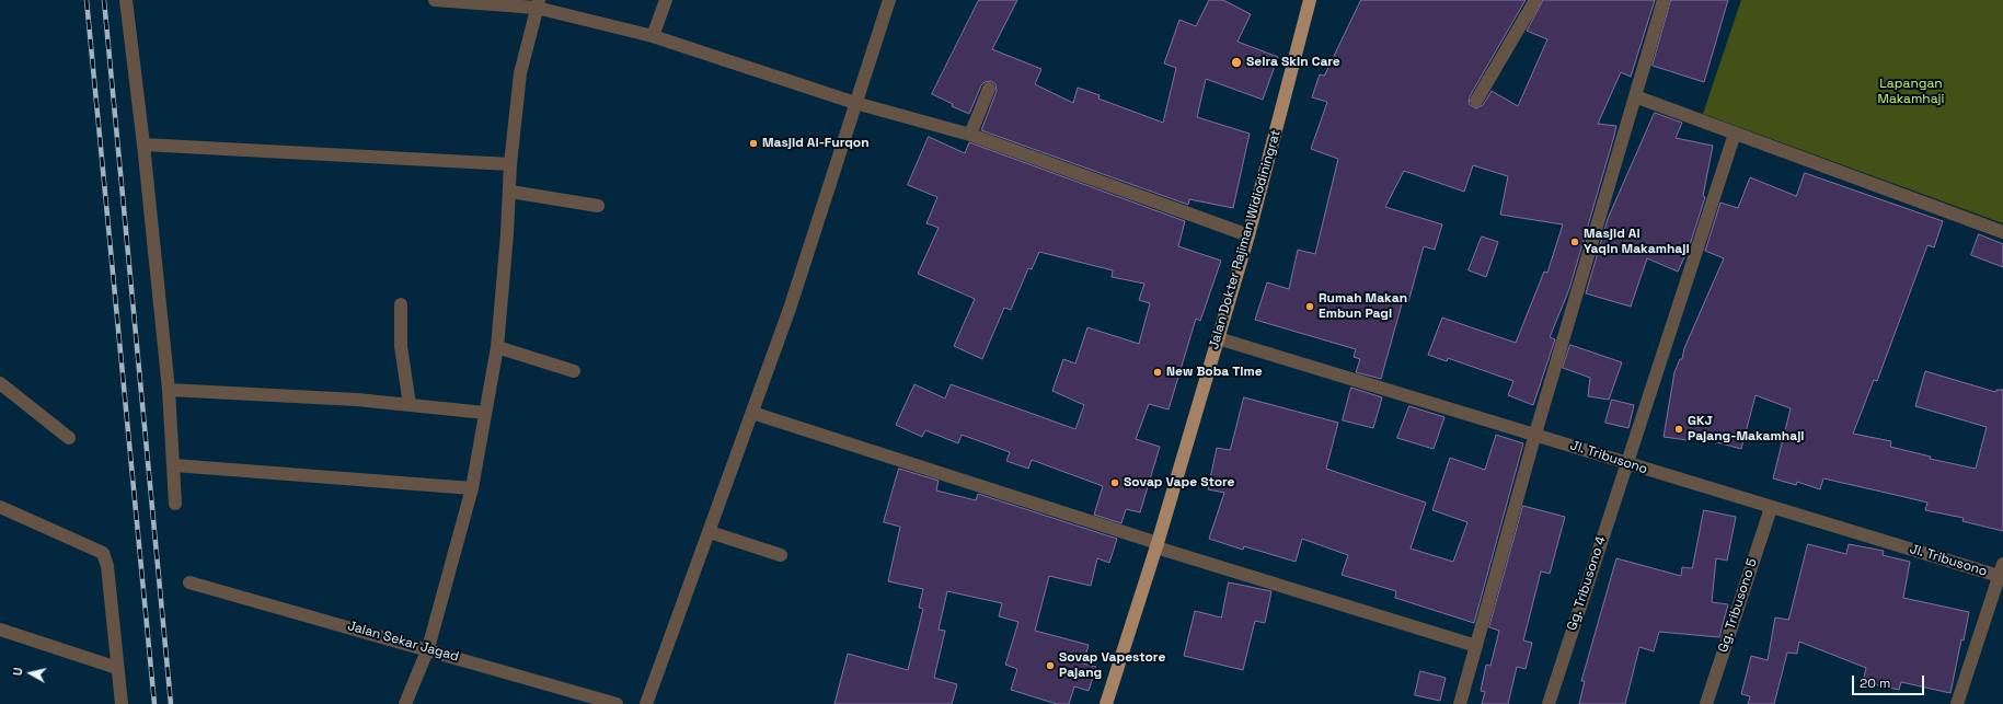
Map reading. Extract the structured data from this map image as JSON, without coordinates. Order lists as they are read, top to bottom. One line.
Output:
{"streets":{"main road":["Jalan Dokter Rajiman Widiodiningrat"],"street":["Jl. Tribusono","Gg. Tribusono 4","Gg. Tribusono 5","Jalan Sekar Jagad"]},"crossings":[["Jalan Dokter Rajiman Widiodiningrat","Jl. Tribusono"],["Jl. Tribusono","Gg. Tribusono 4"],["Jl. Tribusono","Gg. Tribusono 5"]],"parks":["Lapangan Makamhaji"],"places":["Seira Skin Care","Masjid Al-Furqon","Masjid Al Yaqin Makamhaji","Rumah Makan Embun Pagi","New Boba Time","GKJ Pajang-Makamhaji","Sovap Vape Store","Sovap Vapestore Pajang"],"scale_bar":"20 m","north":"left"}
